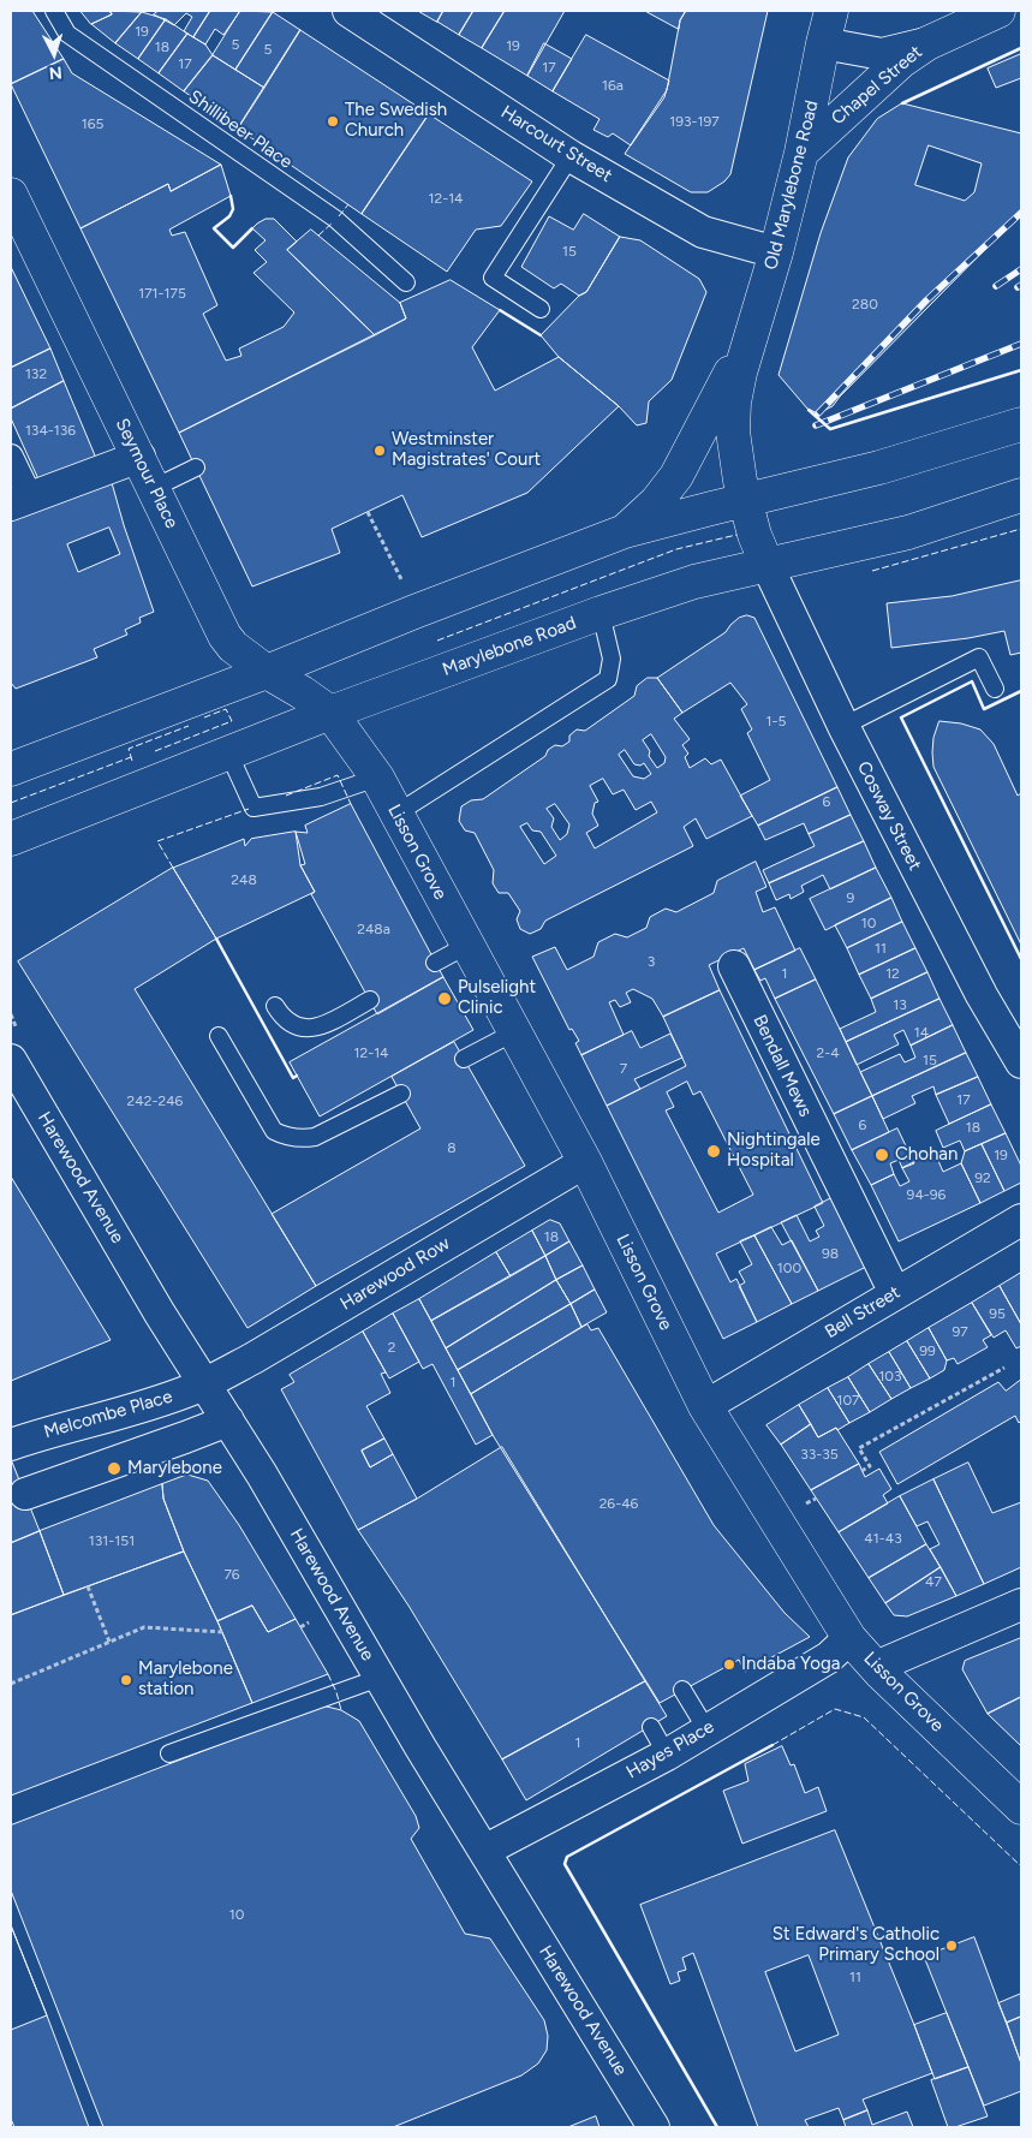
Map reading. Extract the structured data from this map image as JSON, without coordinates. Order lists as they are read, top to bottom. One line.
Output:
{"streets":{"main road":["Chapel Street","Old Marylebone Road","Seymour Place","Marylebone Road","Lisson Grove"],"street":["Harcourt Street","Cosway Street","Bendall Mews","Harewood Avenue","Harewood Row","Bell Street","Melcombe Place","Hayes Place"],"lane":["Shillibeer Place"]},"crossings":[["Chapel Street","Old Marylebone Road"],["Harcourt Street","Old Marylebone Road"],["Old Marylebone Road","Marylebone Road"],["Old Marylebone Road","Cosway Street"],["Seymour Place","Marylebone Road"],["Seymour Place","Lisson Grove"],["Marylebone Road","Cosway Street"],["Marylebone Road","Lisson Grove"],["Lisson Grove","Harewood Row"],["Lisson Grove","Bell Street"],["Lisson Grove","Hayes Place"],["Bendall Mews","Bell Street"],["Harewood Avenue","Harewood Row"],["Harewood Avenue","Melcombe Place"],["Harewood Avenue","Hayes Place"],["Harewood Row","Melcombe Place"]],"places":["The Swedish Church","Westminster Magistrates' Court","Pulselight Clinic","Nightingale Hospital","Chohan","Marylebone","Indaba Yoga","Marylebone station","St Edward's Catholic Primary School"],"house_numbers":["19","5","19","18","5","17","17","16a","193-197","165","12-14","15","171-175","280","132","134-136","1-5","6","248","9","10","248a","11","3","1","12","13","14","12-14","2-4","15","7","17","242-246","6","18","8","19","92","94-96","18","98","100","95","97","2","99","103","1","107","33-35","26-46","41-43","131-151","76","47","1","10","11"],"north":"bottom"}
